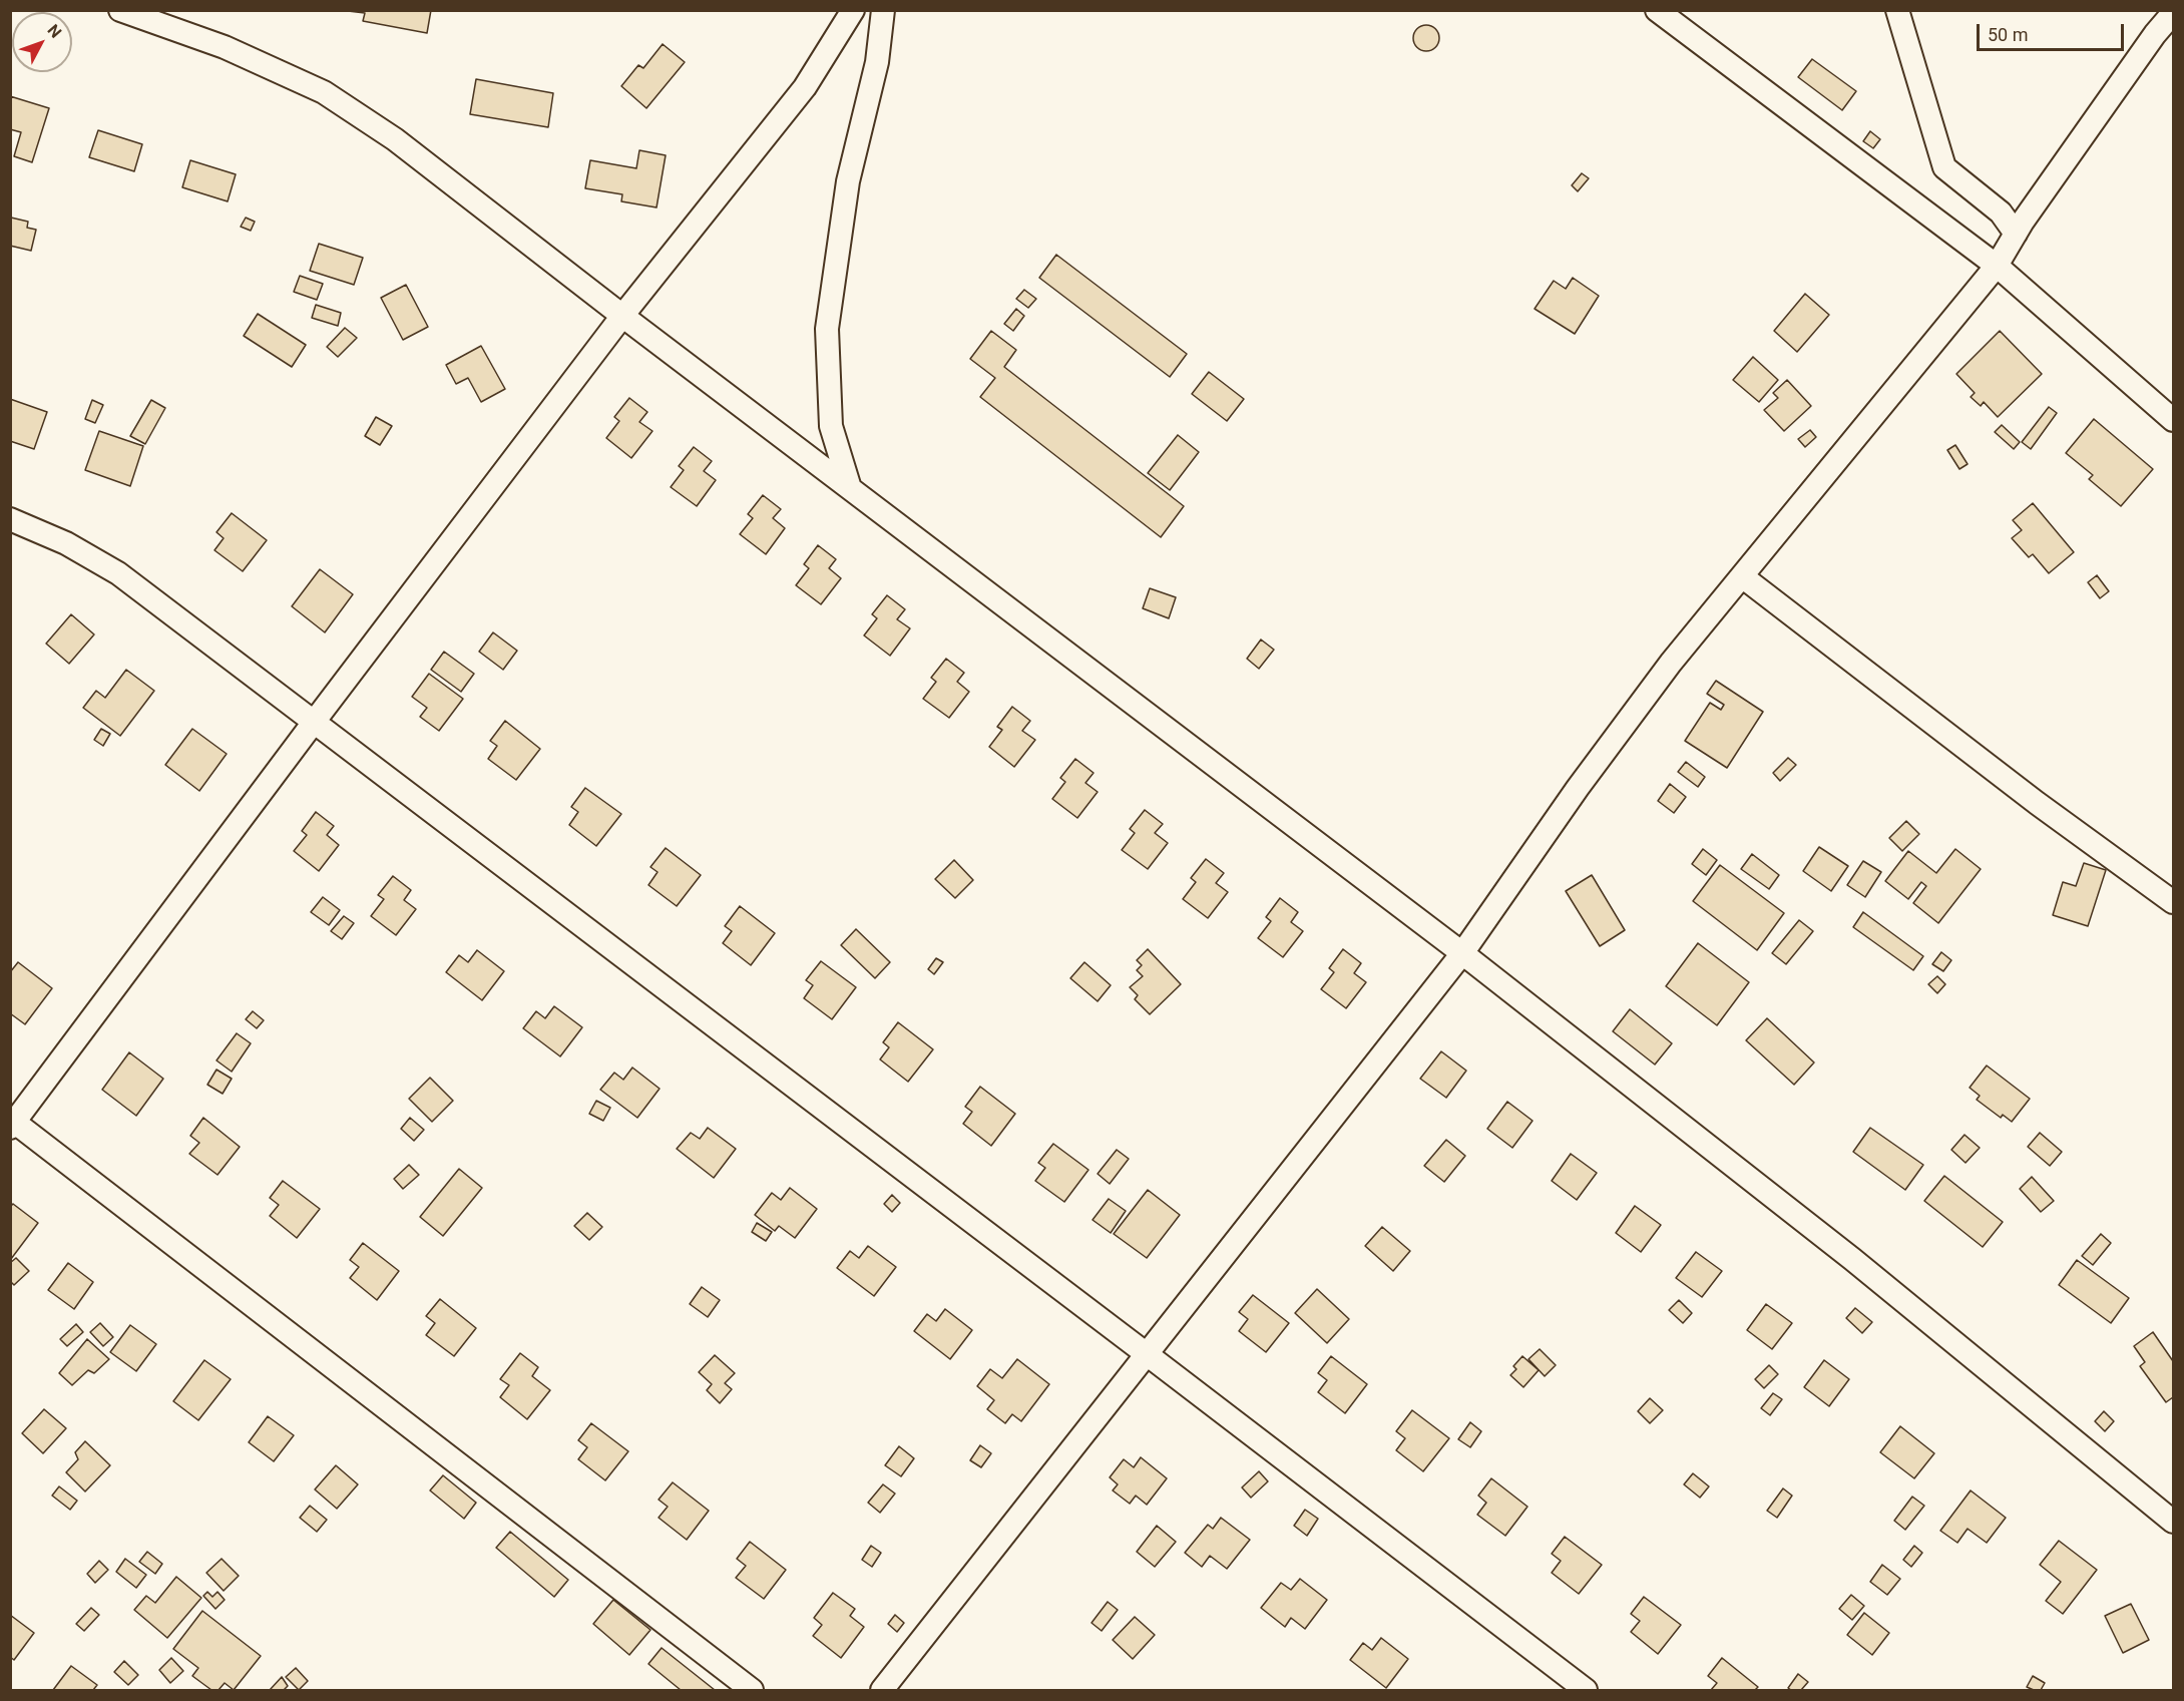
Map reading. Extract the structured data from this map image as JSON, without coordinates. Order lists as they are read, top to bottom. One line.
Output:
{"scale_bar":"50 m","north":"top right"}
